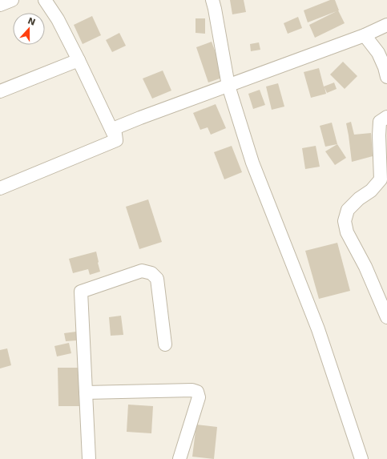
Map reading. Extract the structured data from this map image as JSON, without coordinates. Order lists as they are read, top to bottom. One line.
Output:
{"north":"top"}
